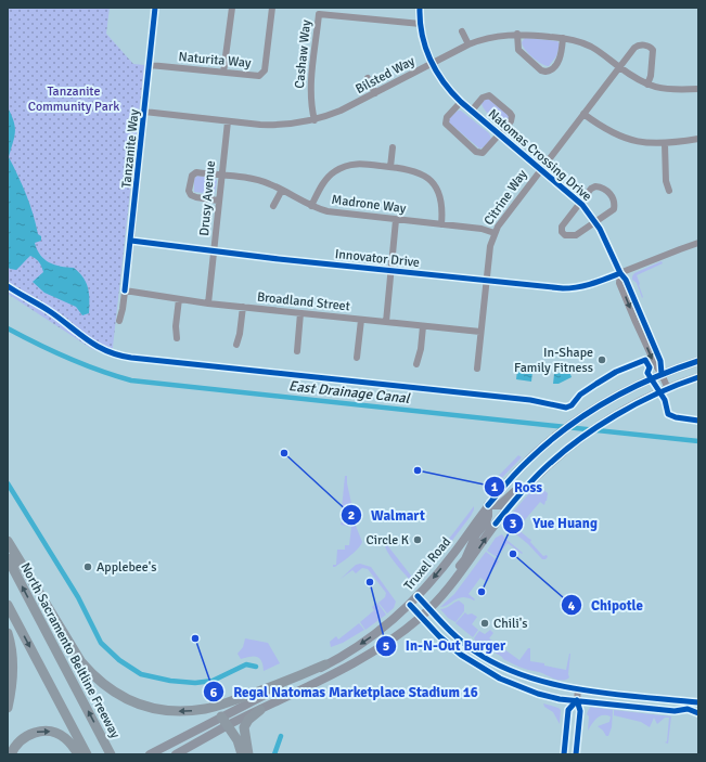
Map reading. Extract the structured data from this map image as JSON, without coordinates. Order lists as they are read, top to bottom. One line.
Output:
{"streets":{"highway":["North Sacramento Beltline Freeway"],"main road":["Truxel Road"],"street":["Cashaw Way","Naturita Way","Bilsted Way","Tanzanite Way","Natomas Crossing Drive","Citrine Way","Drusy Avenue","Madrone Way","Innovator Drive","Broadland Street"]},"crossings":[["Cashaw Way","Bilsted Way"],["Cashaw Way","Natomas Crossing Drive"],["Naturita Way","Tanzanite Way"],["Bilsted Way","Tanzanite Way"],["Bilsted Way","Natomas Crossing Drive"],["Bilsted Way","Citrine Way"],["Bilsted Way","Drusy Avenue"],["Tanzanite Way","Innovator Drive"],["Tanzanite Way","Broadland Street"],["Natomas Crossing Drive","Citrine Way"],["Natomas Crossing Drive","Innovator Drive"],["Natomas Crossing Drive","Truxel Road"],["Citrine Way","Madrone Way"],["Citrine Way","Innovator Drive"],["Citrine Way","Broadland Street"],["Drusy Avenue","Madrone Way"],["Drusy Avenue","Innovator Drive"],["Drusy Avenue","Broadland Street"]],"water":["East Drainage Canal"],"parks":["Tanzanite Community Park"],"places":["In-Shape Family Fitness","Walmart","Ross","Circle K","Chipotle","Applebee's","In-N-Out Burger","Yue Huang","Chili's","Regal Natomas Marketplace Stadium 16"]}
